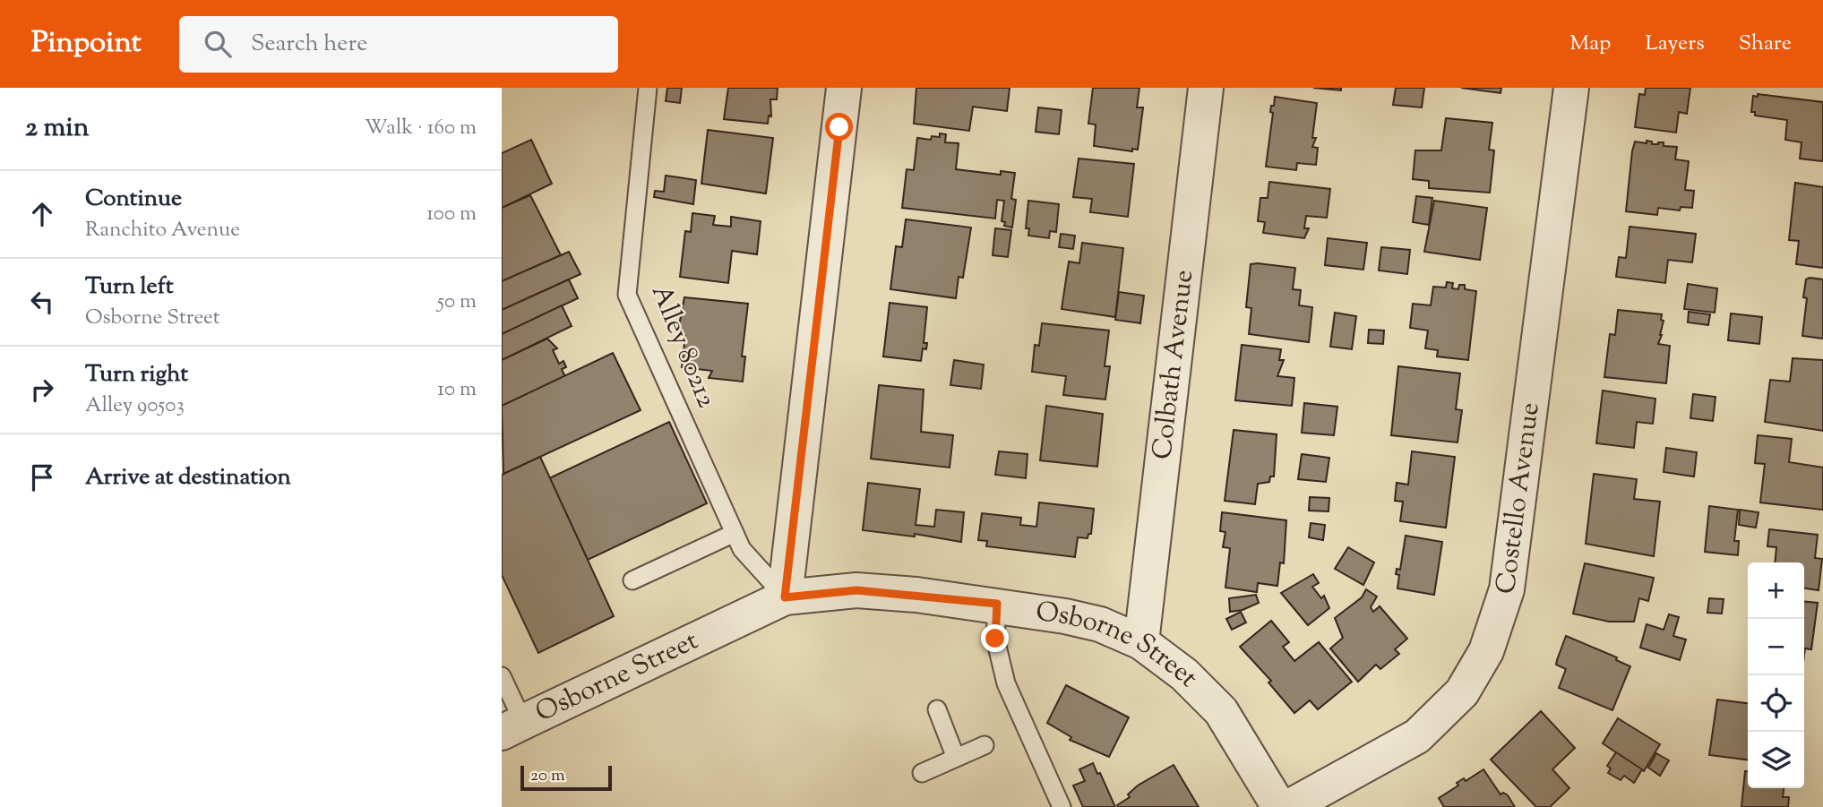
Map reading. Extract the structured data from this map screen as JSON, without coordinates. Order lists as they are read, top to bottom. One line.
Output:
{"streets":{"street":["Colbath Avenue","Costello Avenue","Osborne Street"],"lane":["Alley 80212"]},"crossings":[["Alley 80212","Osborne Street"],["Colbath Avenue","Osborne Street"]],"scale_bar":"20 m","page":{"header":"Pinpoint","search":"Search here","nav":["Map","Layers","Share"],"heading":["2 min","Walk · 160 m"],"list":[["Continue","Ranchito Avenue","100 m"],["Turn left","Osborne Street","50 m"],["Turn right","Alley 90503","10 m"],"Arrive at destination"],"map_buttons":["+","−"],"scale":"20 m"}}
